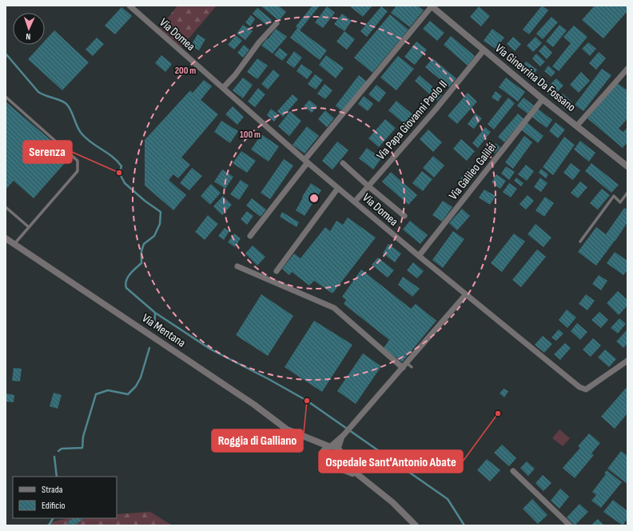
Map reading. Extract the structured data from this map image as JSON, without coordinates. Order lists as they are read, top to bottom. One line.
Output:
{"streets":{"street":["Via Domea","Via Ginevrina Da Fossano","Via Papa Giovanni Paolo II","Via Galileo Galilei","Via Mentana"]},"crossings":[["Via Domea","Via Papa Giovanni Paolo II"],["Via Domea","Via Galileo Galilei"],["Via Ginevrina Da Fossano","Via Papa Giovanni Paolo II"],["Via Ginevrina Da Fossano","Via Galileo Galilei"]],"places":["Serenza","Roggia di Galliano","Ospedale Sant'Antonio Abate"],"legend":["Strada","Edificio"],"north":"bottom","rings":["200 m","100 m"]}
